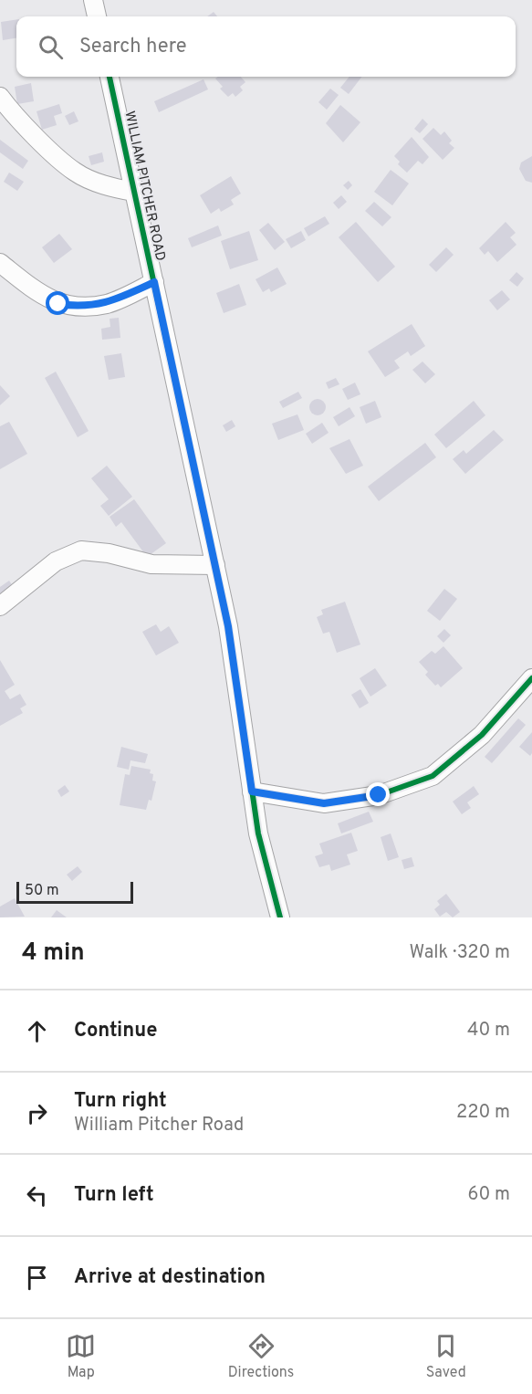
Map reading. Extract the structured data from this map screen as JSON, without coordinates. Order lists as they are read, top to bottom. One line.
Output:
{"streets":{"street":["WILLIAM PITCHER ROAD"]},"scale_bar":"50 m","page":{"search":"Search here","scale":"50 m","heading":["4 min","Walk · 320 m"],"list":[["Continue","40 m"],["Turn right","William Pitcher Road","220 m"],["Turn left","60 m"],"Arrive at destination"],"nav":["Map","Directions","Saved"]}}
